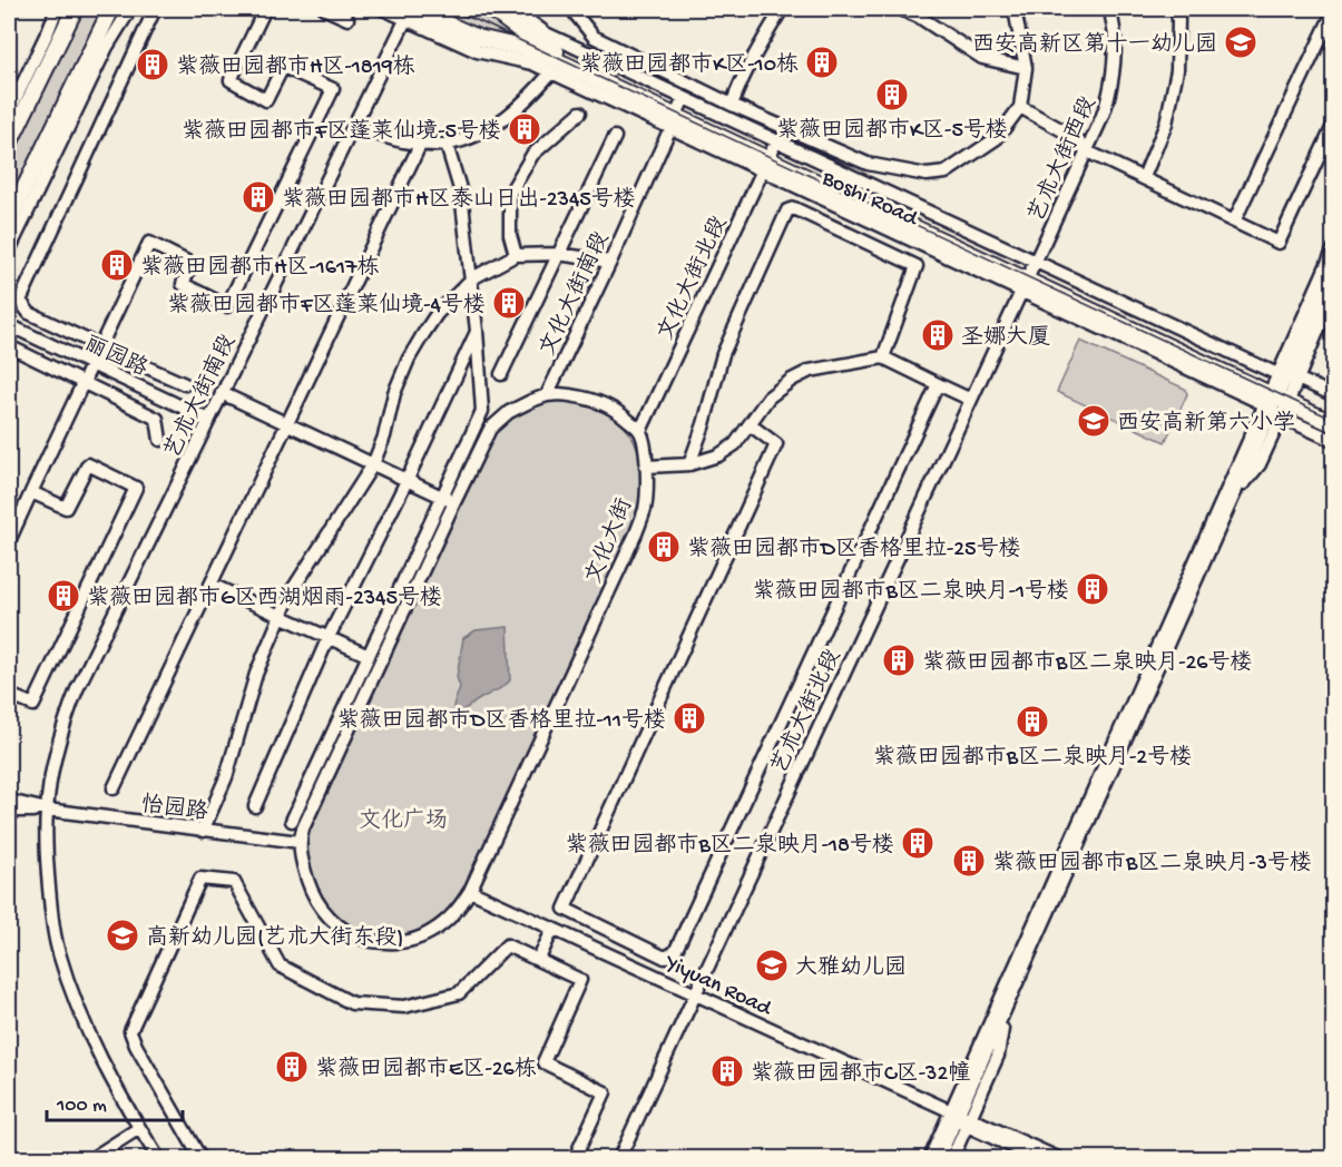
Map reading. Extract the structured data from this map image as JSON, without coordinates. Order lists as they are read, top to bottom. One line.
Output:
{"streets":{"main road":["Boshi Road"],"street":["艺术大街西段","文化大街北段","文化大街南段","丽园路","艺术大街南段","文化大街","艺术大街北段","怡园路","Yiyuan Road"]},"crossings":[["艺术大街西段","Boshi Road"],["艺术大街西段","艺术大街北段"],["Boshi Road","文化大街北段"],["Boshi Road","文化大街南段"],["Boshi Road","艺术大街南段"],["Boshi Road","艺术大街北段"],["文化大街北段","文化大街"],["丽园路","艺术大街南段"],["艺术大街南段","怡园路"],["文化大街","怡园路"],["文化大街","Yiyuan Road"],["艺术大街北段","Yiyuan Road"]],"parks":["文化广场"],"places":{"school or university":["西安高新区第十一幼儿园","西安高新第六小学","高新幼儿园(艺术大街东段)","大雅幼儿园"],"building":["紫薇田园都市K区-10栋","紫薇田园都市H区-1819栋","紫薇田园都市K区-5号楼","紫薇田园都市F区蓬莱仙境-5号楼","紫薇田园都市H区泰山日出-2345号楼","紫薇田园都市H区-1617栋","紫薇田园都市F区蓬莱仙境-4号楼","圣娜大厦","紫薇田园都市D区香格里拉-25号楼","紫薇田园都市B区二泉映月-1号楼","紫薇田园都市G区西湖烟雨-2345号楼","紫薇田园都市B区二泉映月-26号楼","紫薇田园都市D区香格里拉-11号楼","紫薇田园都市B区二泉映月-2号楼","紫薇田园都市B区二泉映月-18号楼","紫薇田园都市B区二泉映月-3号楼","紫薇田园都市E区-26栋","紫薇田园都市C区-32幢"]},"scale_bar":"100 m"}
